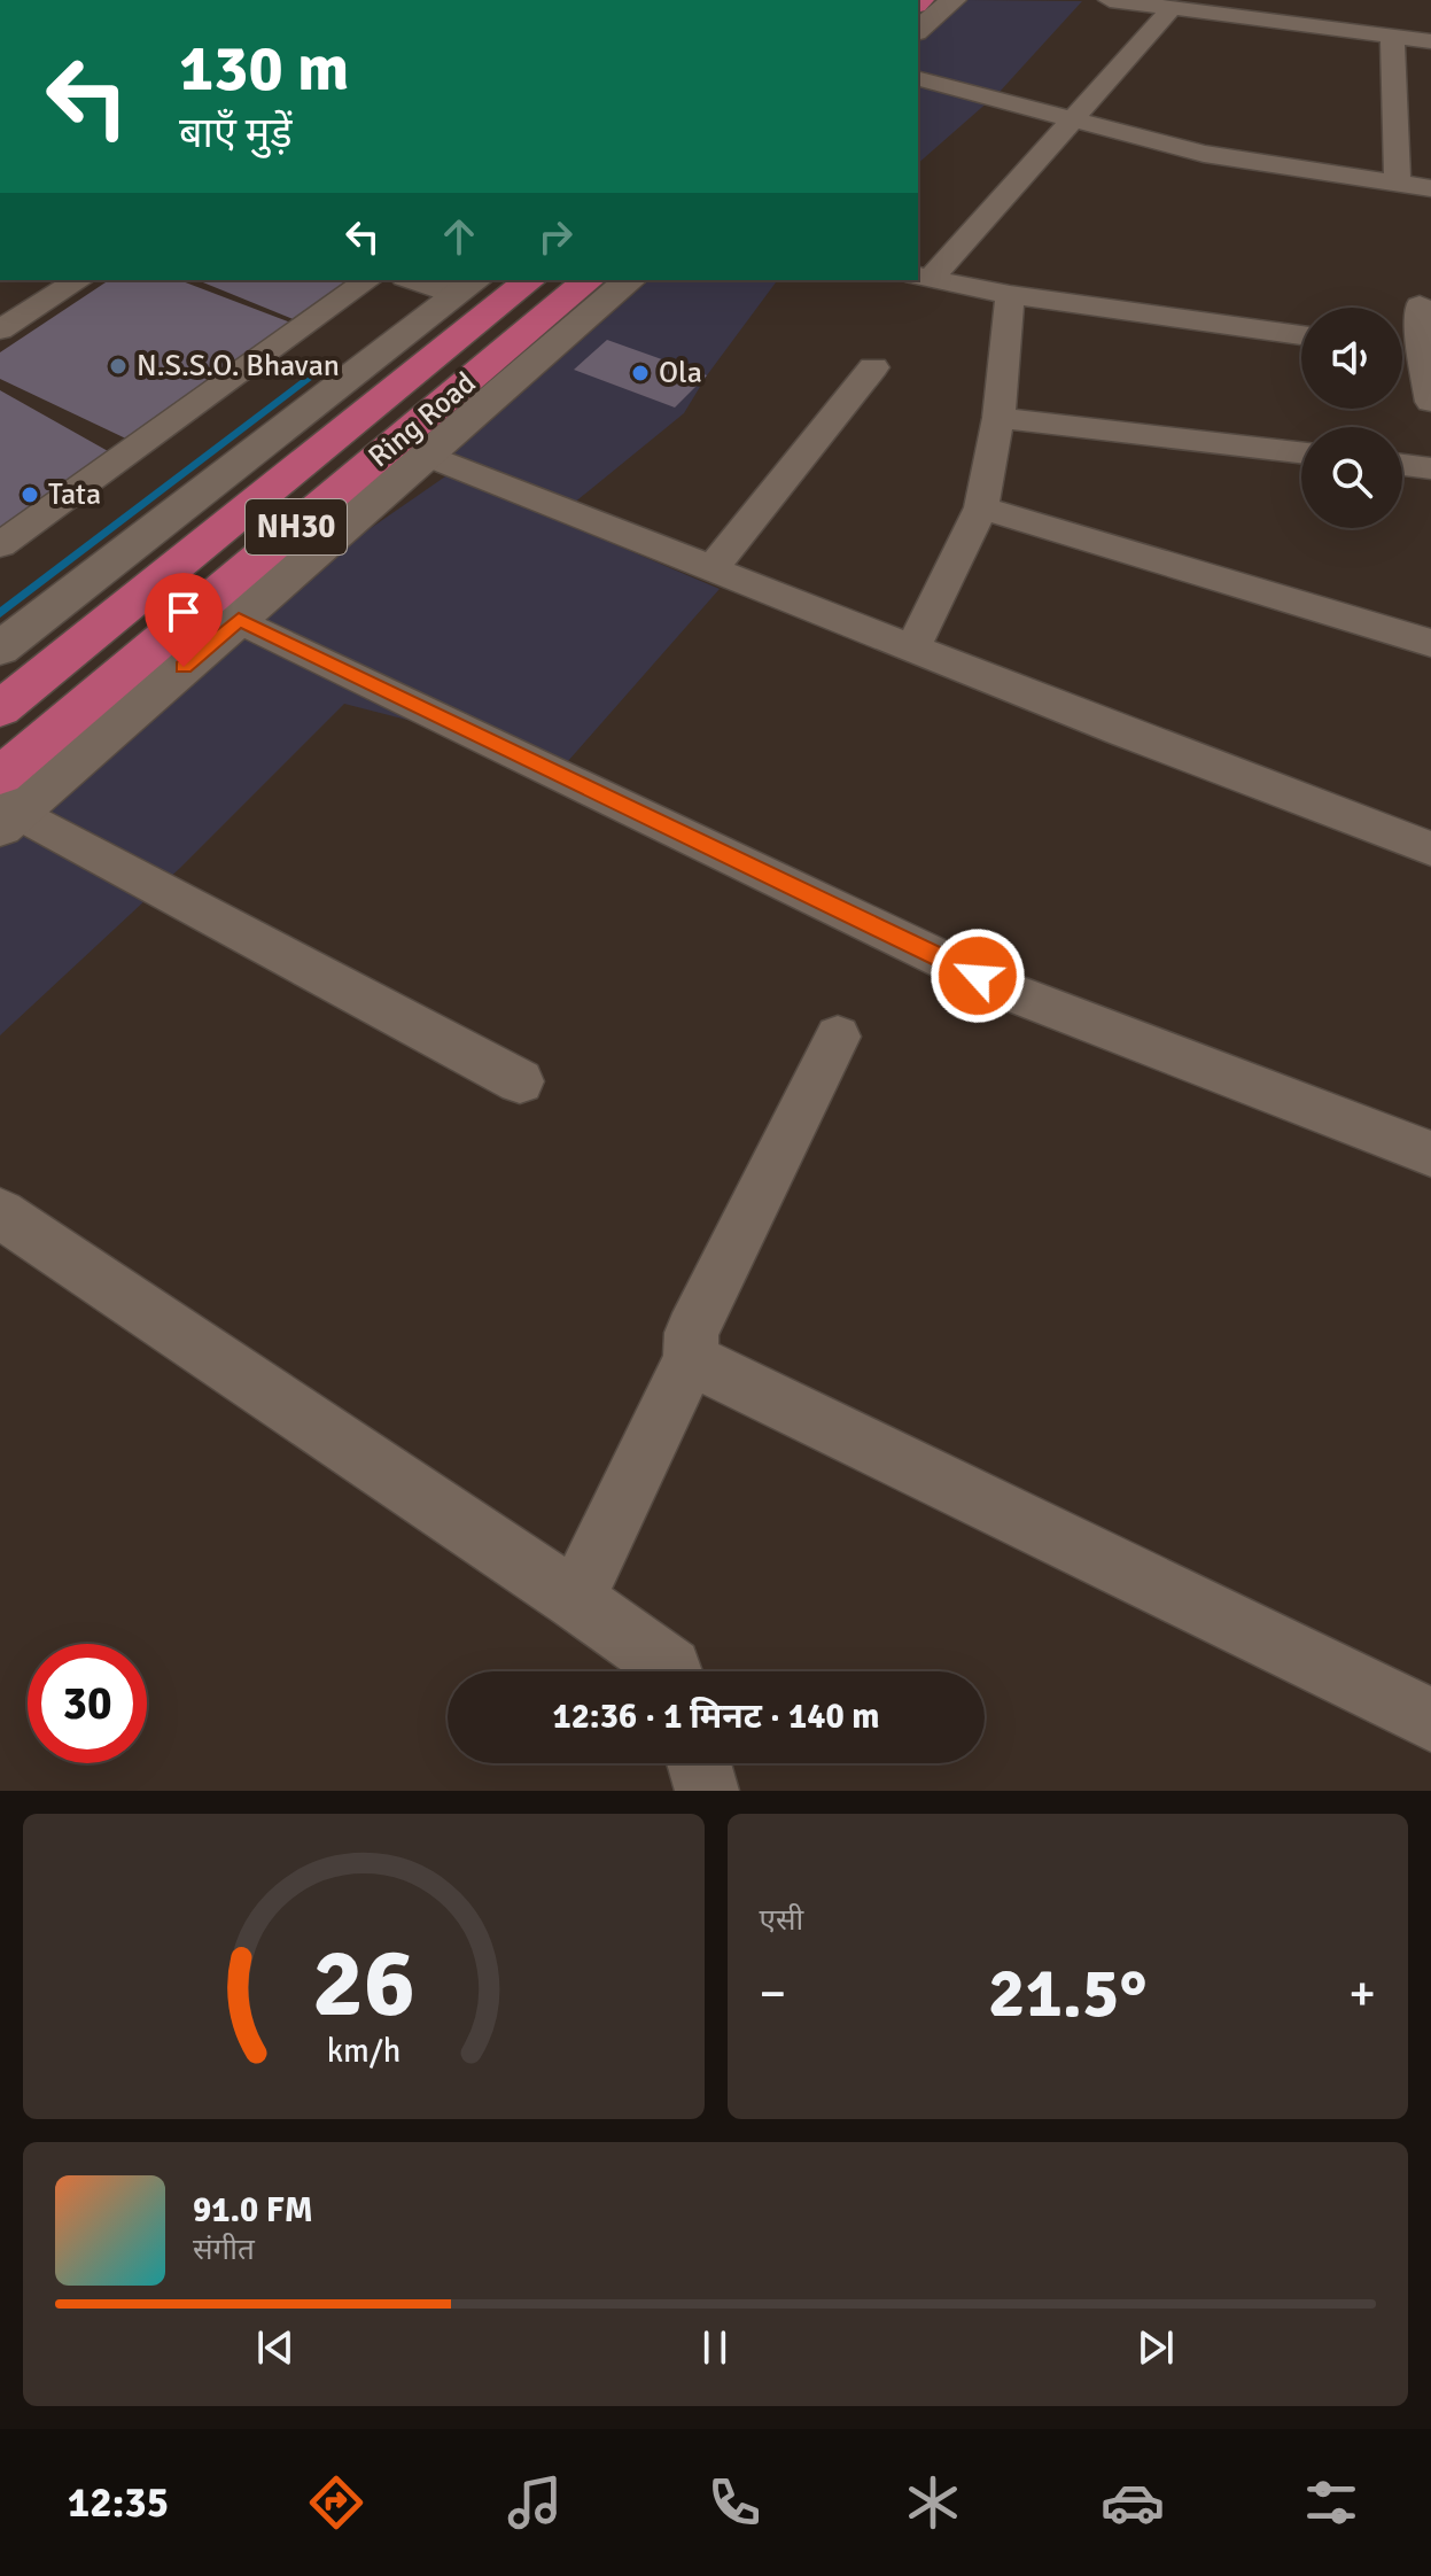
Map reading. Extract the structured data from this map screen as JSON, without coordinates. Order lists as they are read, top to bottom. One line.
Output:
{"streets":{"highway":["Ring Road","NH30"]},"places":["N.S.S.O. Bhavan","Ola","Tata"],"page":{"turn":["130 m","बाएँ मुड़ें"],"limit":"30","trip":"12:36 · 1 मिनट · 140 m","tile":"एसी","heat":["−","21.5°","+"],"song":["91.0 FM","संगीत"],"tabs":"12:35","gauge":["26","km/h"]}}
